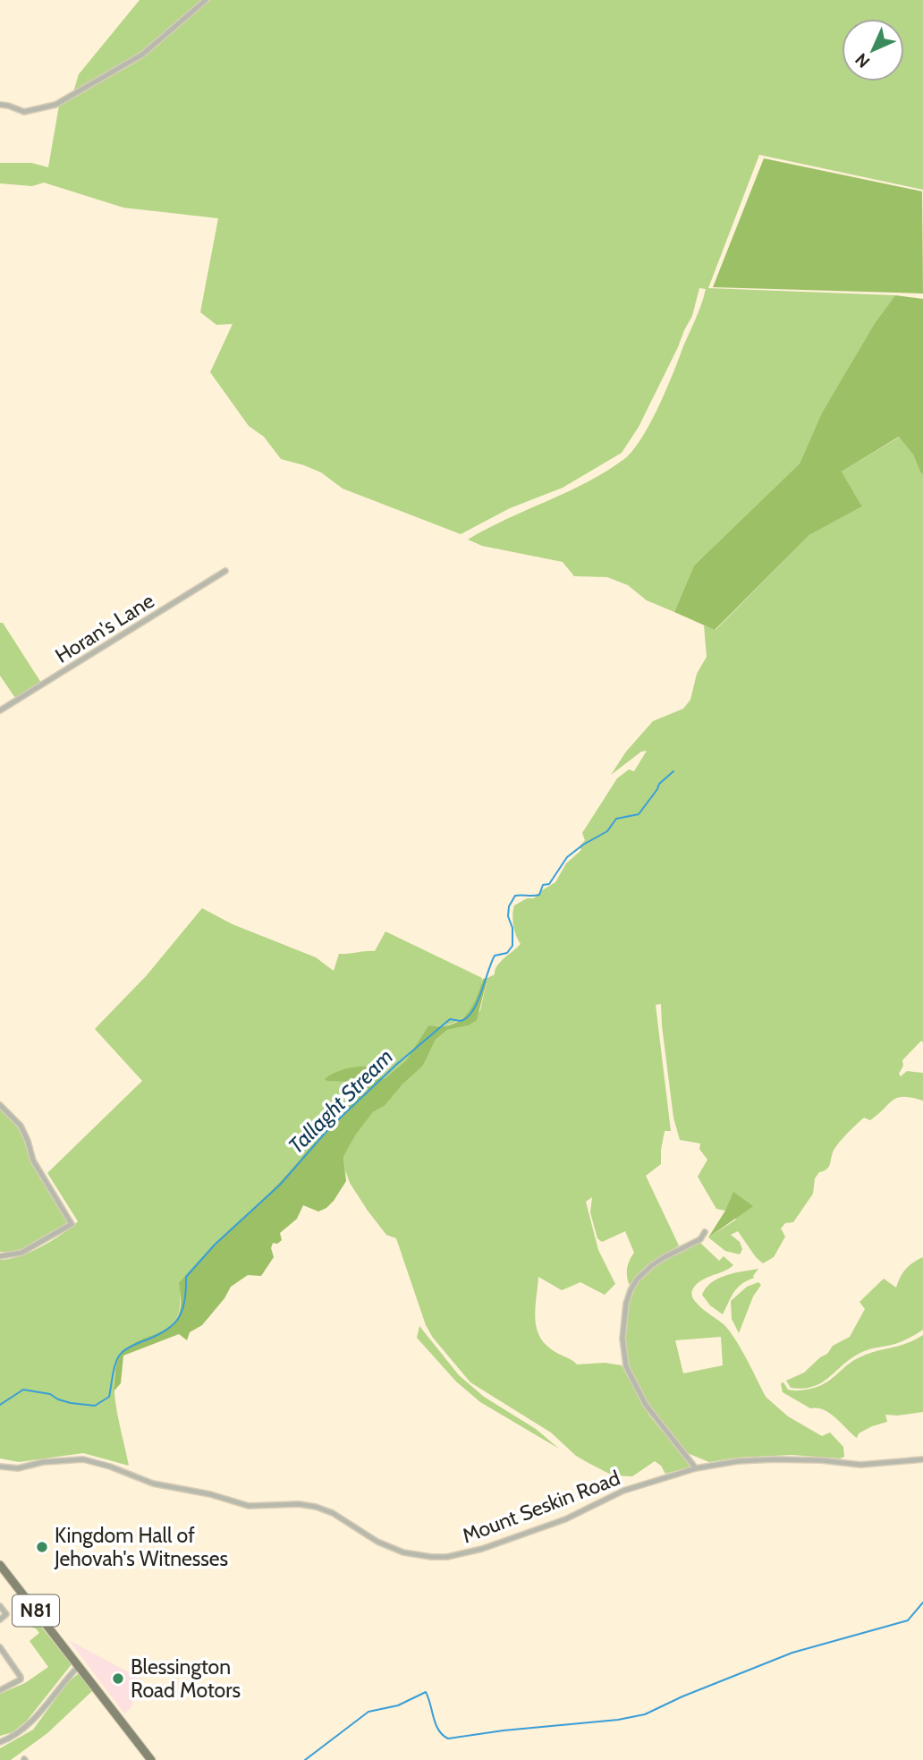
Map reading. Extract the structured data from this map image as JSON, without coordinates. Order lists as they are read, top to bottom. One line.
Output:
{"streets":{"main road":["N81"],"street":["Horan's Lane","Mount Seskin Road"]},"water":["Tallaght Stream"],"places":["Kingdom Hall of Jehovah's Witnesses","Blessington Road Motors"],"north":"bottom left"}
